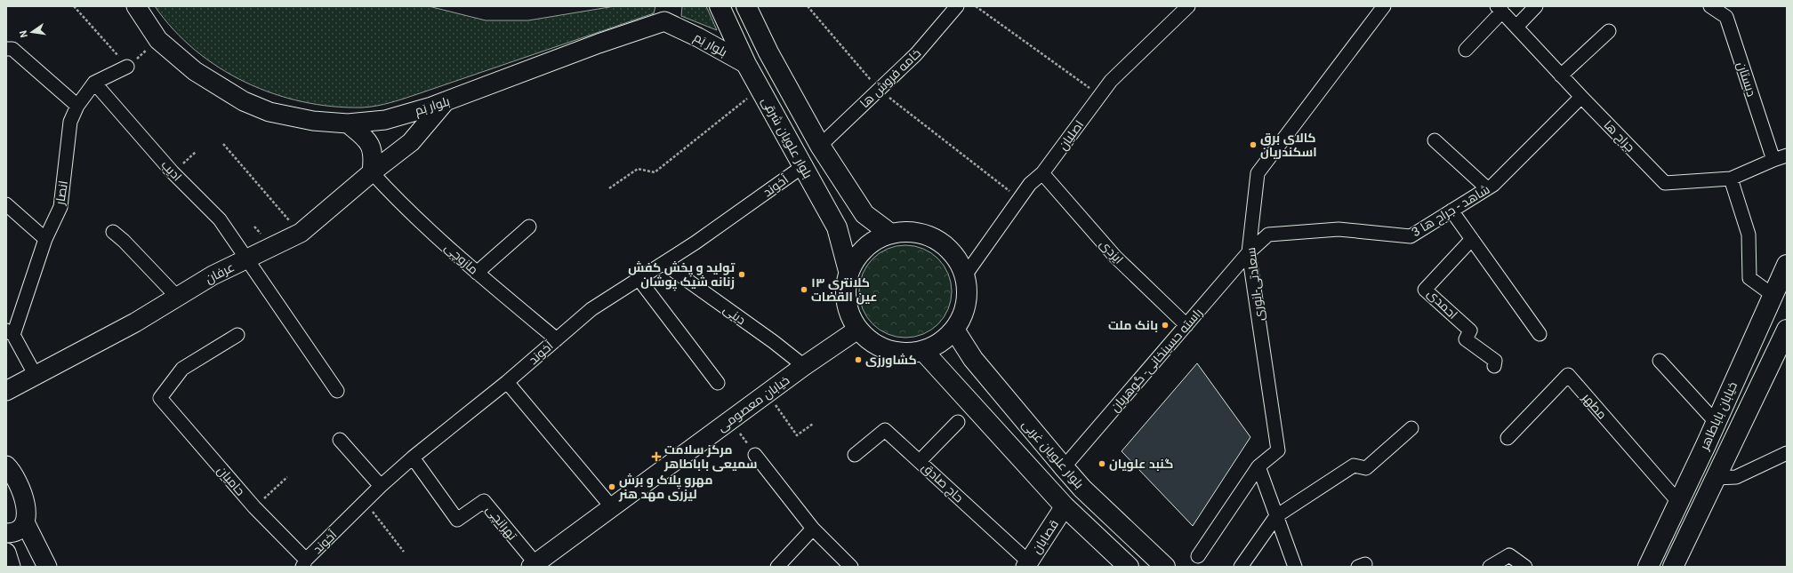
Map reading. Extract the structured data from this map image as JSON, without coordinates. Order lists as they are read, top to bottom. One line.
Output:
{"streets":{"main road":["بلوار بَم","بلوار علویان شرقی","عرفان","خیابان معصومی","خیابان باباطاهر","بلوار علویان غربی","قصابان"],"street":["خامه فروش ها","دبستان","اصلیان","جراح ها","ادیب","آخوند","انصار","شاهد - جراح ها 3","ایزدی","مازوچی","سعادتی-انوری","احمدی","دینی","راسته حسینخانی- گوهریان","مطهر","حامیان","حاج صادق","تهرانچی"]},"crossings":[["بلوار بَم","بلوار علویان شرقی"],["بلوار بَم","عرفان"],["خامه فروش ها","بلوار علویان شرقی"],["دبستان","جراح ها"],["اصلیان","بلوار علویان شرقی"],["اصلیان","ایزدی"],["اصلیان","خیابان معصومی"],["اصلیان","بلوار علویان غربی"],["جراح ها","شاهد - جراح ها 3"],["بلوار علویان شرقی","آخوند"],["بلوار علویان شرقی","خیابان معصومی"],["بلوار علویان شرقی","بلوار علویان غربی"],["ادیب","انصار"],["ادیب","عرفان"],["آخوند","مازوچی"],["آخوند","دینی"],["آخوند","حامیان"],["آخوند","تهرانچی"],["انصار","عرفان"],["شاهد - جراح ها 3","سعادتی-انوری"],["شاهد - جراح ها 3","راسته حسینخانی- گوهریان"],["ایزدی","راسته حسینخانی- گوهریان"],["مازوچی","عرفان"],["سعادتی-انوری","راسته حسینخانی- گوهریان"],["دینی","خیابان معصومی"],["راسته حسینخانی- گوهریان","بلوار علویان غربی"],["خیابان معصومی","بلوار علویان غربی"],["خیابان معصومی","تهرانچی"],["مطهر","خیابان باباطاهر"],["بلوار علویان غربی","قصابان"],["حاج صادق","قصابان"]],"places":{"other":["کالای برق اسکندریان","تولید و پخش کفش زنانه شیک پوشان","کلانتری ۱۳ عین القضات","بانک ملت","کشاورزی","گنبد علویان","مهرو پلاک و برش لیزری مهد هنر"],"health":["مرکز سلامت سمیعی باباطاهر"]},"north":"left"}
